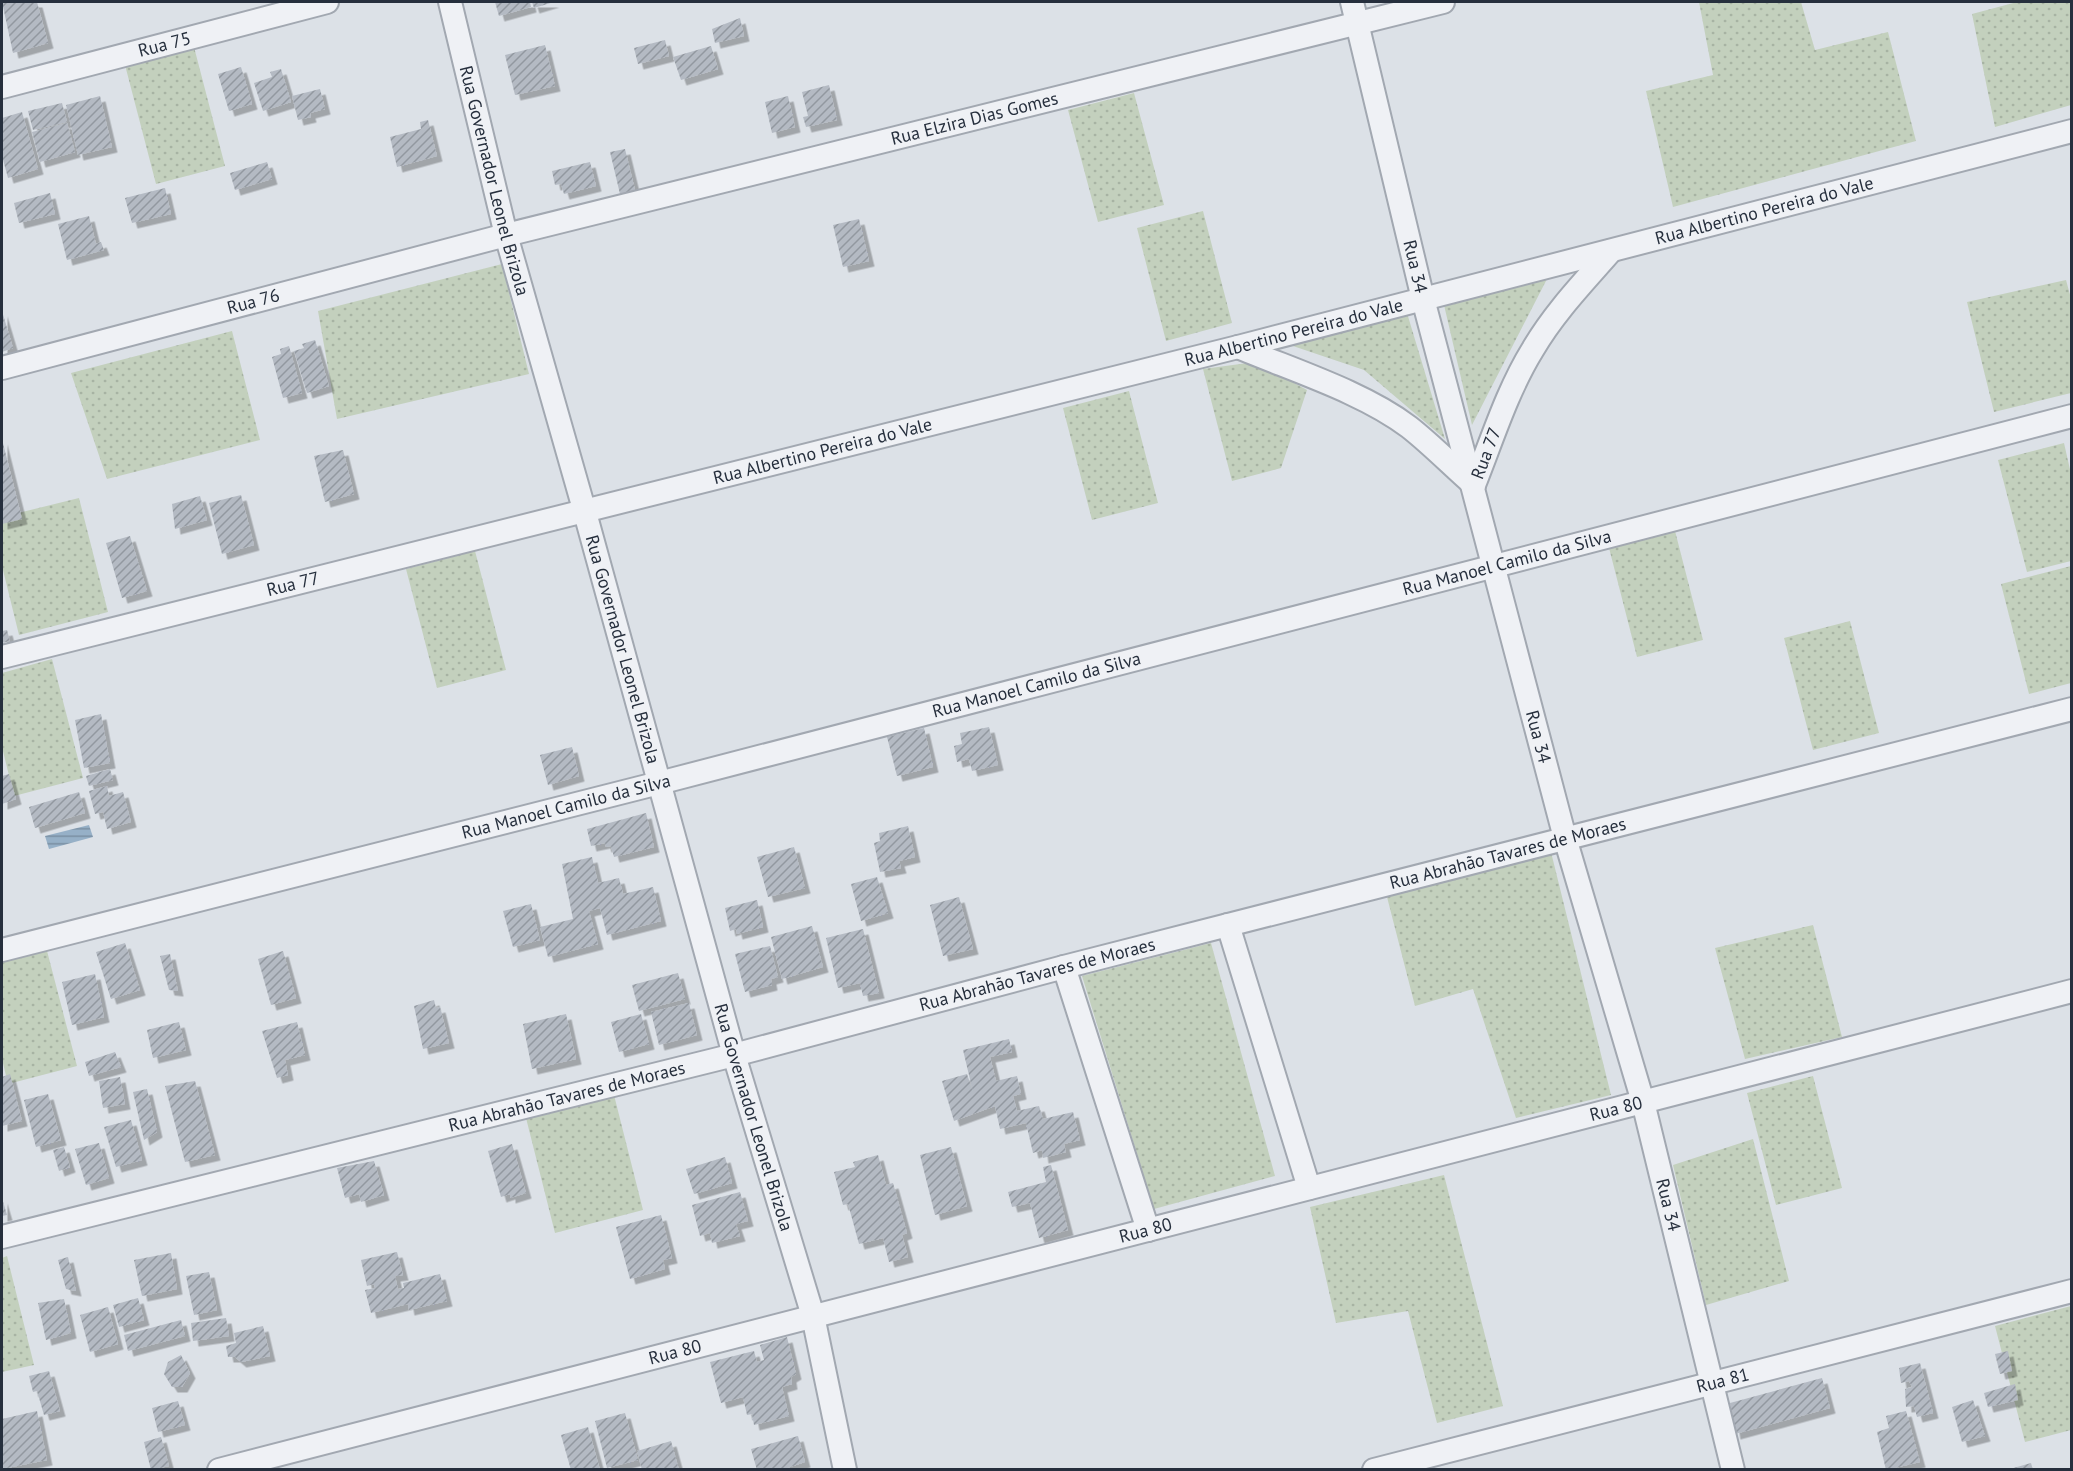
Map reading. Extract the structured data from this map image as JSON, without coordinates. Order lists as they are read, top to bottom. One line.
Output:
{"streets":{"street":["Rua 75","Rua Elzira Dias Gomes","Rua Governador Leonel Brizola","Rua Albertino Pereira do Vale","Rua 34","Rua 76","Rua 77","Rua Manoel Camilo da Silva","Rua Abrahão Tavares de Moraes","Rua 80","Rua 81"]},"crossings":[["Rua Elzira Dias Gomes","Rua Governador Leonel Brizola"],["Rua Elzira Dias Gomes","Rua 34"],["Rua Elzira Dias Gomes","Rua 76"],["Rua Governador Leonel Brizola","Rua Albertino Pereira do Vale"],["Rua Governador Leonel Brizola","Rua 76"],["Rua Governador Leonel Brizola","Rua 77"],["Rua Governador Leonel Brizola","Rua Manoel Camilo da Silva"],["Rua Governador Leonel Brizola","Rua Abrahão Tavares de Moraes"],["Rua Governador Leonel Brizola","Rua 80"],["Rua Albertino Pereira do Vale","Rua 34"],["Rua Albertino Pereira do Vale","Rua 77"],["Rua 34","Rua 77"],["Rua 34","Rua Manoel Camilo da Silva"],["Rua 34","Rua Abrahão Tavares de Moraes"],["Rua 34","Rua 80"],["Rua 34","Rua 81"]]}
